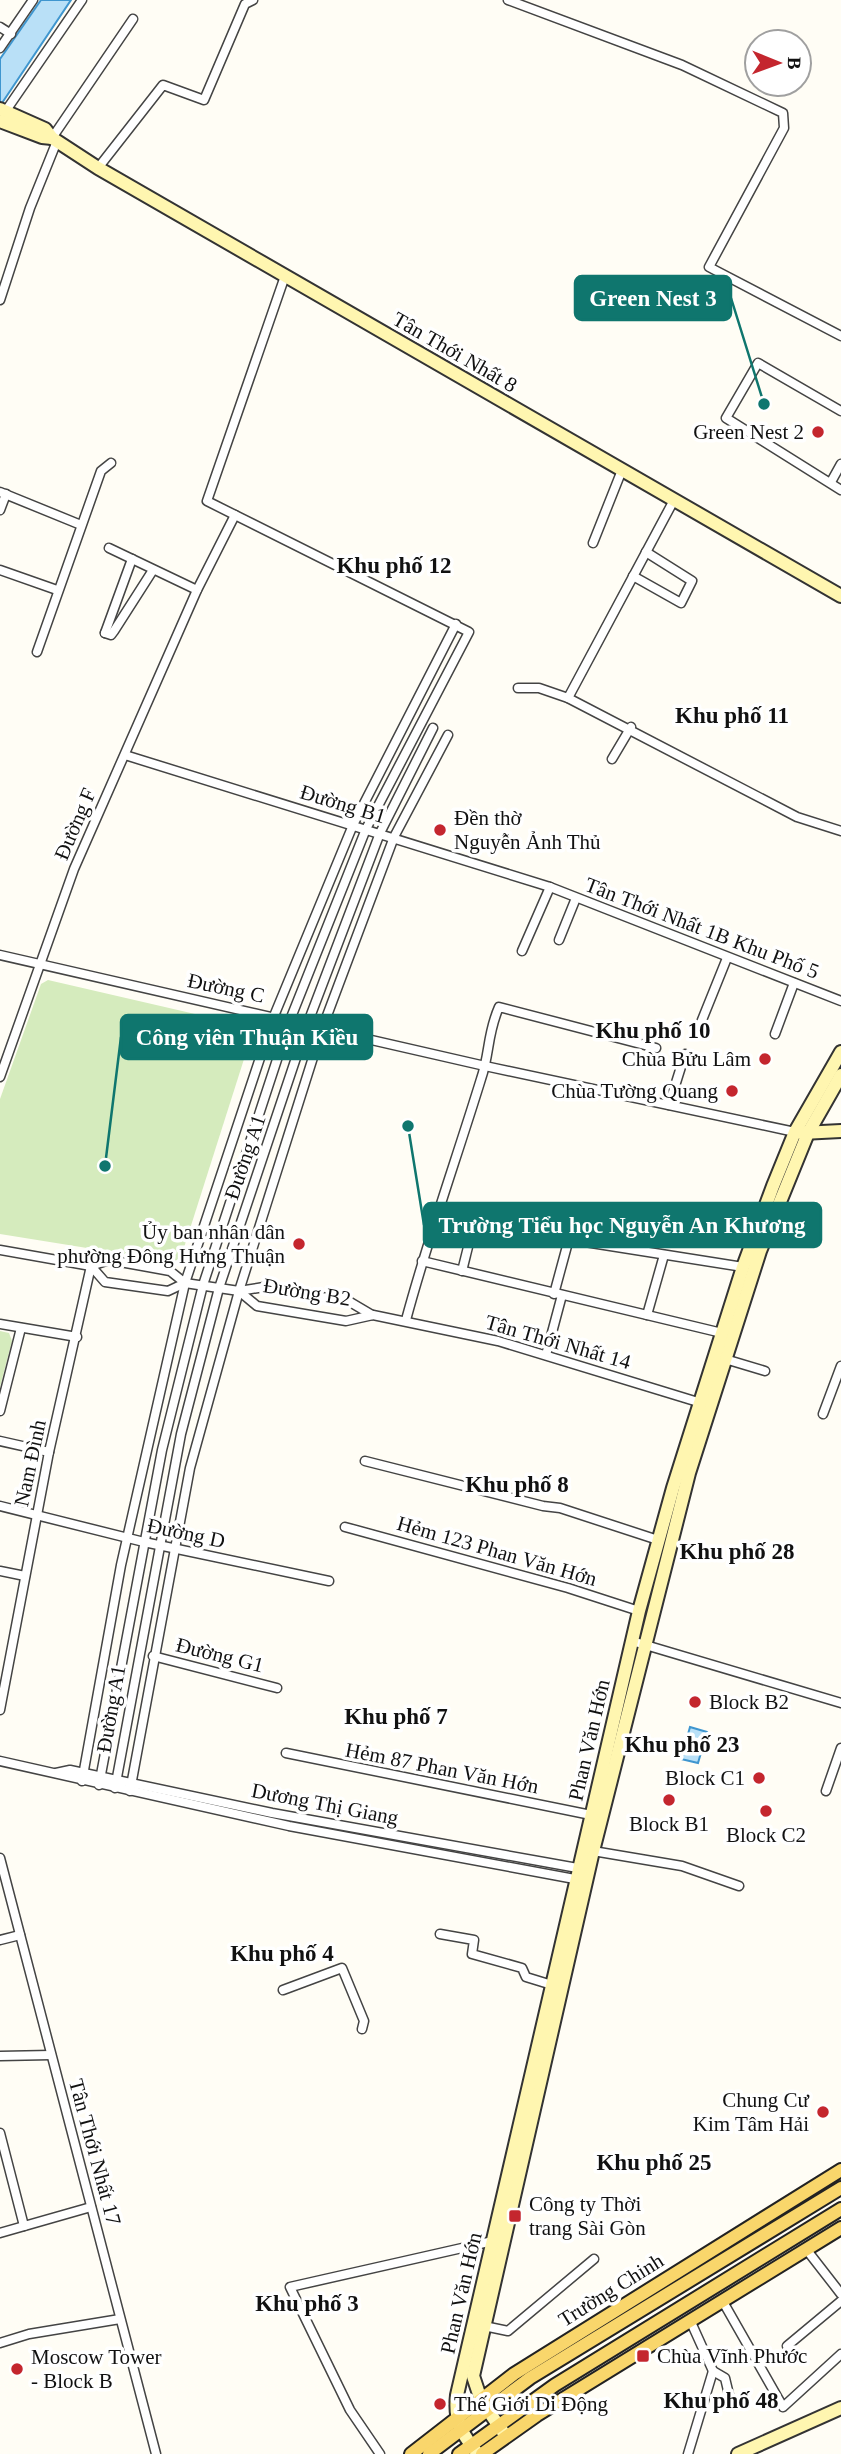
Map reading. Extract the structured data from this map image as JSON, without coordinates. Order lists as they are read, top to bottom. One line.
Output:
{"streets":{"main road":["Tân Thới Nhất 8","Phan Văn Hớn","Trường Chinh"],"street":["Đường B1","Đường F","Tân Thới Nhất 1B Khu Phố 5","Đường C","Đường A1","Đường B2","Tân Thới Nhất 14","Nam Đình","Đường D","Hẻm 123 Phan Văn Hớn","Đường G1","Hẻm 87 Phan Văn Hớn","Dương Thị Giang","Tân Thới Nhất 17"]},"crossings":[["Đường B1","Đường F"],["Đường B1","Tân Thới Nhất 1B Khu Phố 5"],["Đường B1","Đường A1"],["Đường F","Đường C"],["Đường C","Đường A1"],["Đường C","Phan Văn Hớn"],["Đường A1","Đường B2"],["Đường A1","Đường D"],["Đường A1","Đường G1"],["Đường A1","Dương Thị Giang"],["Đường B2","Tân Thới Nhất 14"],["Đường B2","Nam Đình"],["Tân Thới Nhất 14","Phan Văn Hớn"],["Nam Đình","Đường D"],["Hẻm 123 Phan Văn Hớn","Phan Văn Hớn"],["Phan Văn Hớn","Hẻm 87 Phan Văn Hớn"],["Phan Văn Hớn","Dương Thị Giang"],["Phan Văn Hớn","Trường Chinh"]],"districts":["Khu phố 12","Khu phố 11","Khu phố 10","Khu phố 8","Khu phố 28","Khu phố 7","Khu phố 23","Khu phố 4","Khu phố 25","Khu phố 3","Khu phố 48"],"places":{"other":["Green Nest 3","Green Nest 2","Đền thờ Nguyễn Ảnh Thủ","Chùa Bửu Lâm","Chùa Tường Quang","Trường Tiểu học Nguyễn An Khương","Công viên Thuận Kiều","Ủy ban nhân dân phường Đông Hưng Thuận","Block B2","Block C1","Block B1","Block C2","Chung Cư Kim Tâm Hải","Moscow Tower - Block B","Thế Giới Di Động"],"transit":["Công ty Thời trang Sài Gòn","Chùa Vĩnh Phước"]},"north":"right"}
